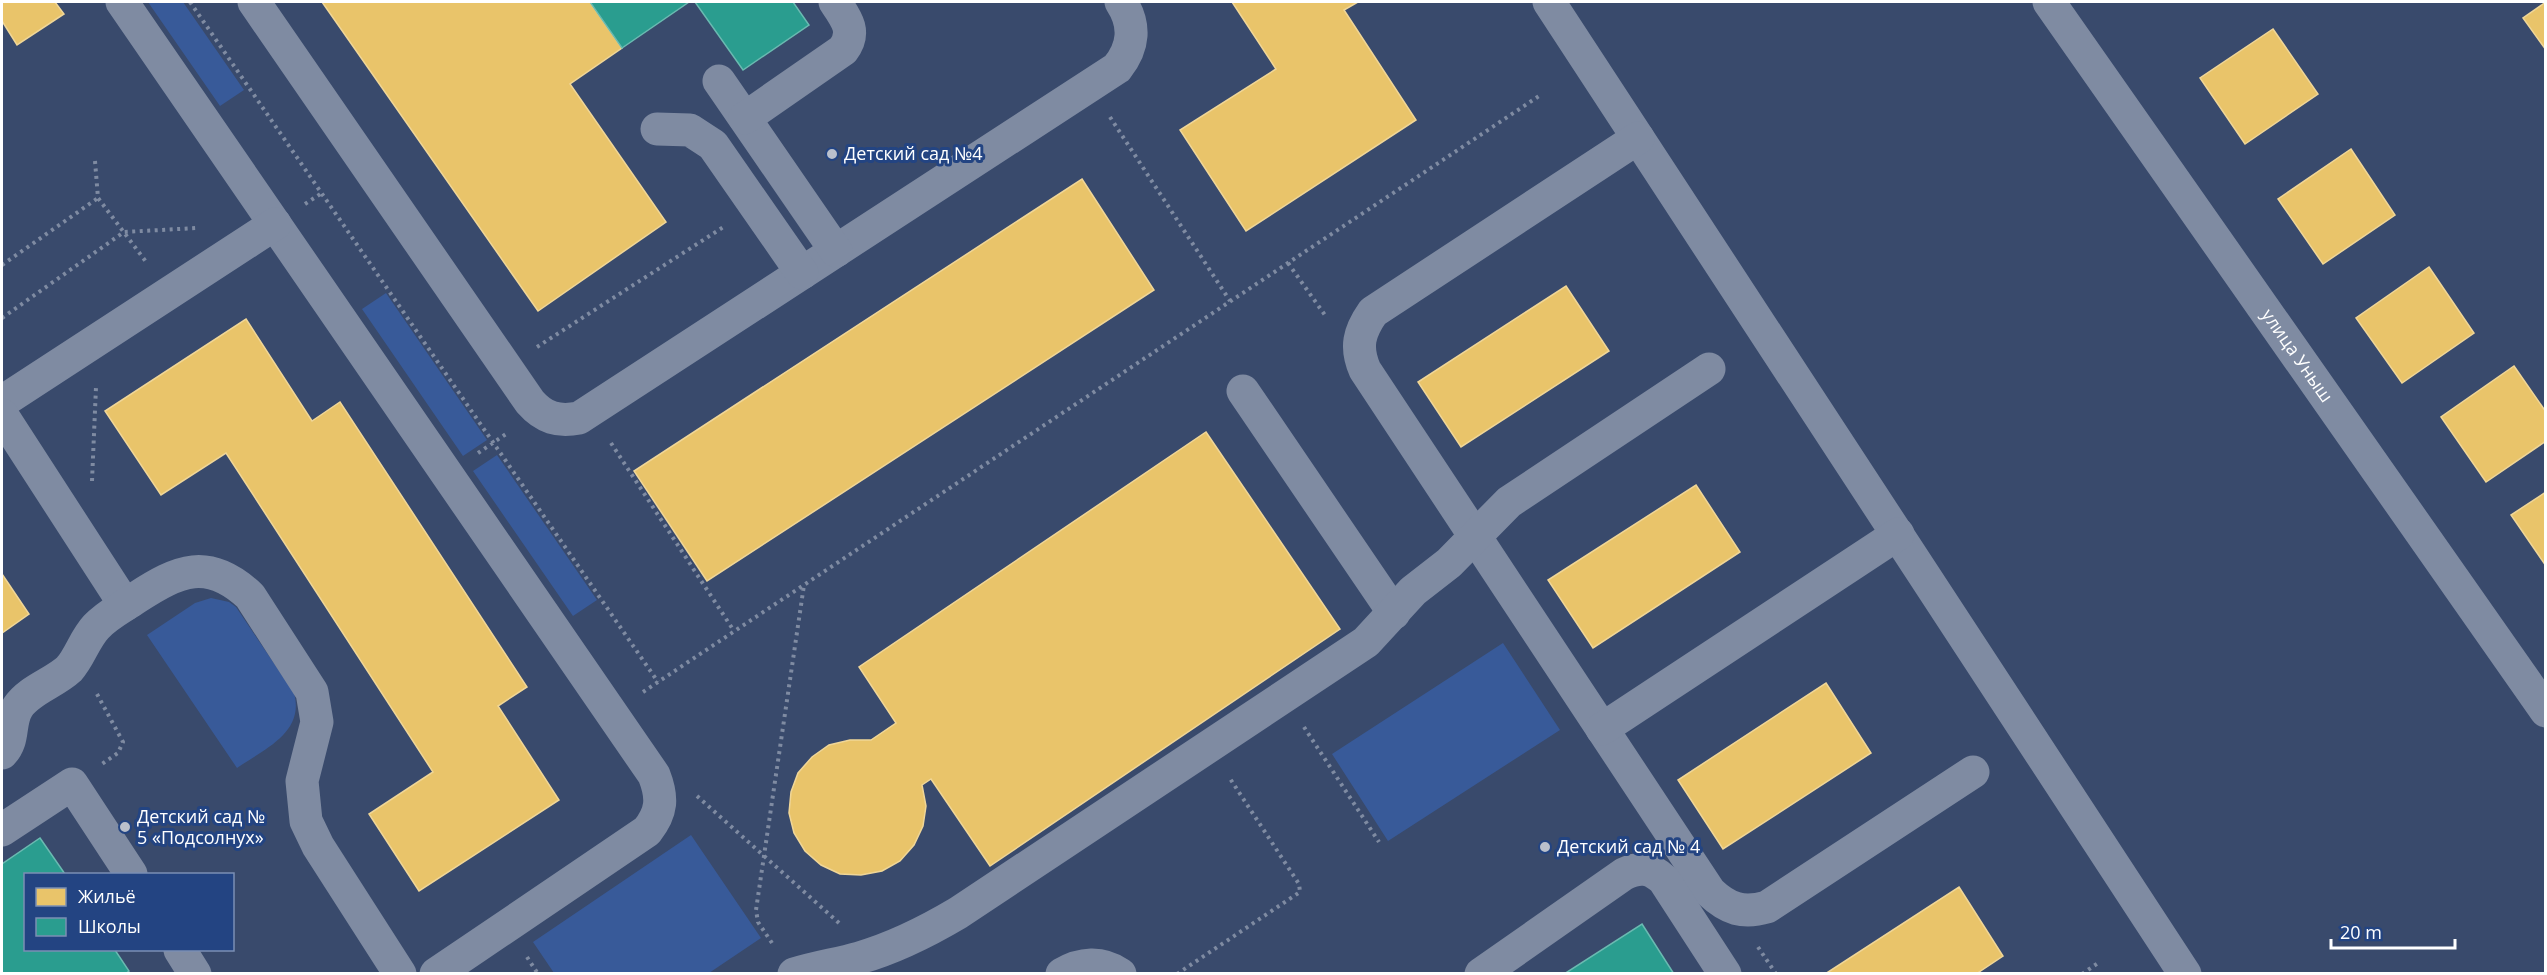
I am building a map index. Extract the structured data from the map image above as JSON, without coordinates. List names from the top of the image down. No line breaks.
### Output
{"streets":{"street":["улица Уныш"]},"places":["Детский сад №4","Детский сад № 5 «Подсолнух»","Детский сад № 4"],"legend":["Жильё","Школы"],"scale_bar":"20 m"}
